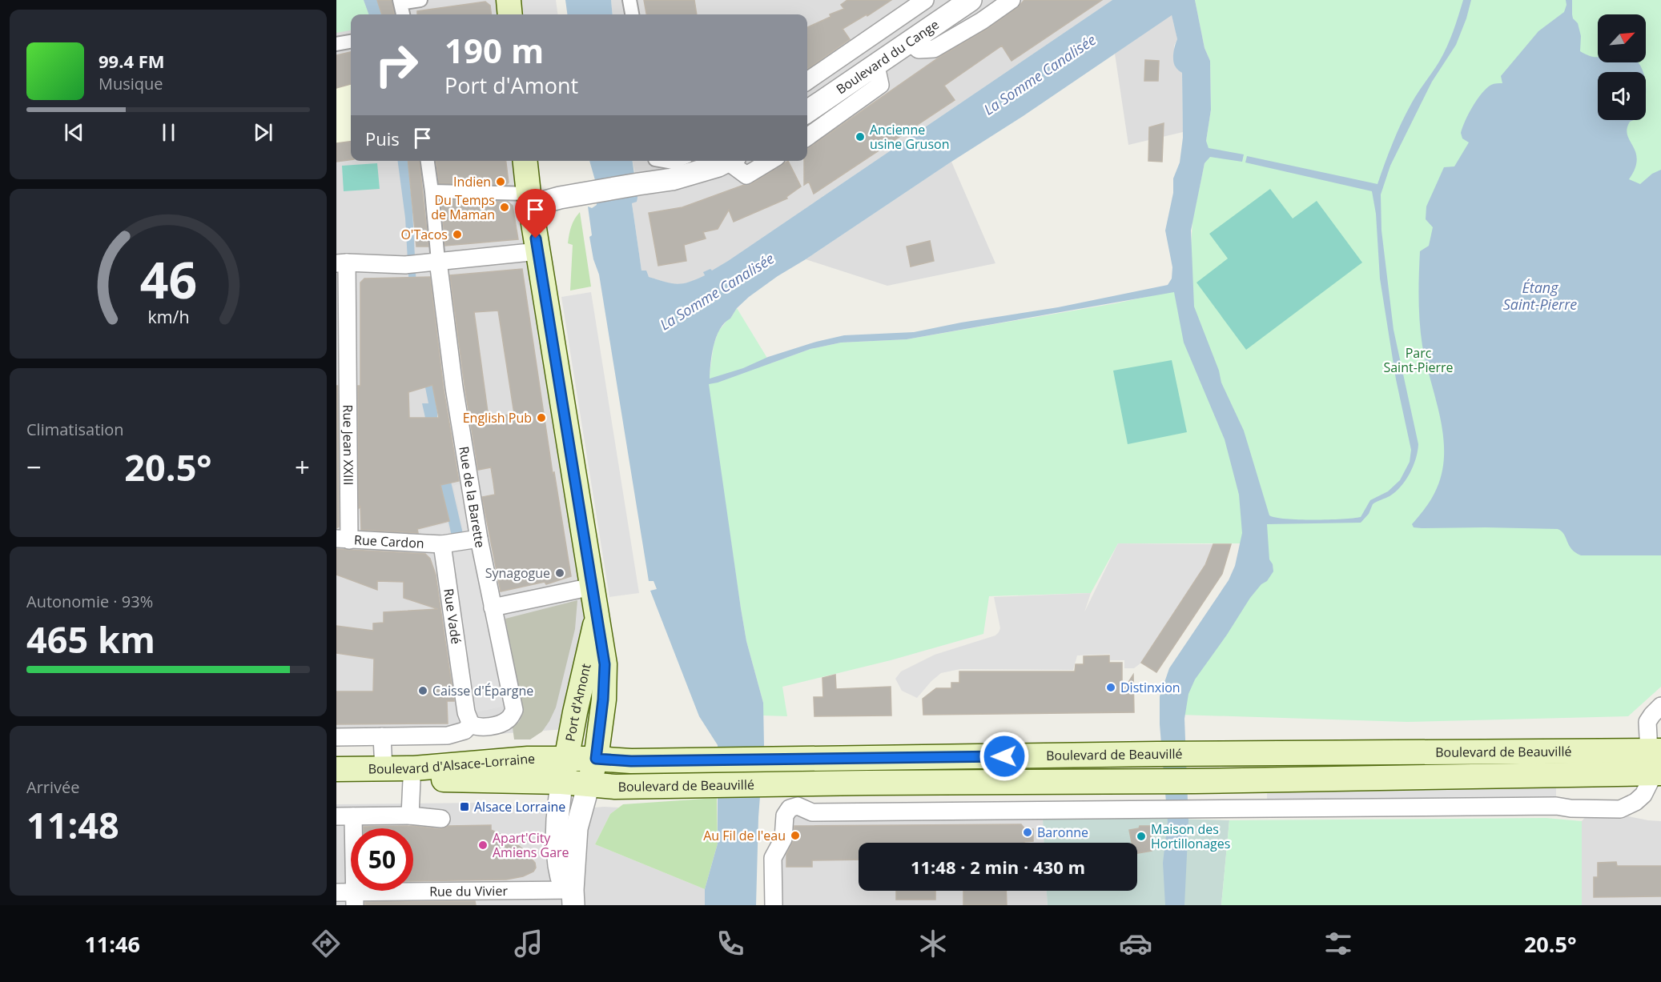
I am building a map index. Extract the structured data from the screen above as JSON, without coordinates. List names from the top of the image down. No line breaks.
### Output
{"streets":{"main road":["Port d'Amont","Boulevard de Beauvillé","Boulevard d'Alsace-Lorraine"],"street":["Boulevard du Cange","Rue Jean XXIII","Rue de la Barette","Rue Cardon","Rue Vadé","Rue du Vivier"]},"crossings":[["Rue Jean XXIII","Rue Cardon"],["Rue de la Barette","Rue Vadé"],["Rue Cardon","Rue Vadé"],["Port d'Amont","Boulevard de Beauvillé"],["Port d'Amont","Boulevard d'Alsace-Lorraine"],["Boulevard de Beauvillé","Boulevard d'Alsace-Lorraine"]],"water":["La Somme Canalisée","Étang Saint-Pierre"],"parks":["Parc Saint-Pierre"],"places":{"other":["Ancienne usine Gruson","Indien","Du Temps de Maman","O'Tacos","English Pub","Synagogue","Distinxion","Caisse d'Épargne","Baronne","Au Fil de l'eau","Maison des Hortillonages","Apart'City Amiens Gare"],"transit":["Alsace Lorraine"]},"north":"top right","page":{"turn":["190 m","Port d'Amont"],"song":["99.4 FM","Musique"],"then":"Puis","tile":["Climatisation",["Autonomie · 93%","465 km"],["Arrivée","11:48"]],"heat":["−","20.5°","+"],"limit":"50","trip":"11:48 · 2 min · 430 m","tabs":["11:46","20.5°"],"gauge":["46","km/h"]}}
